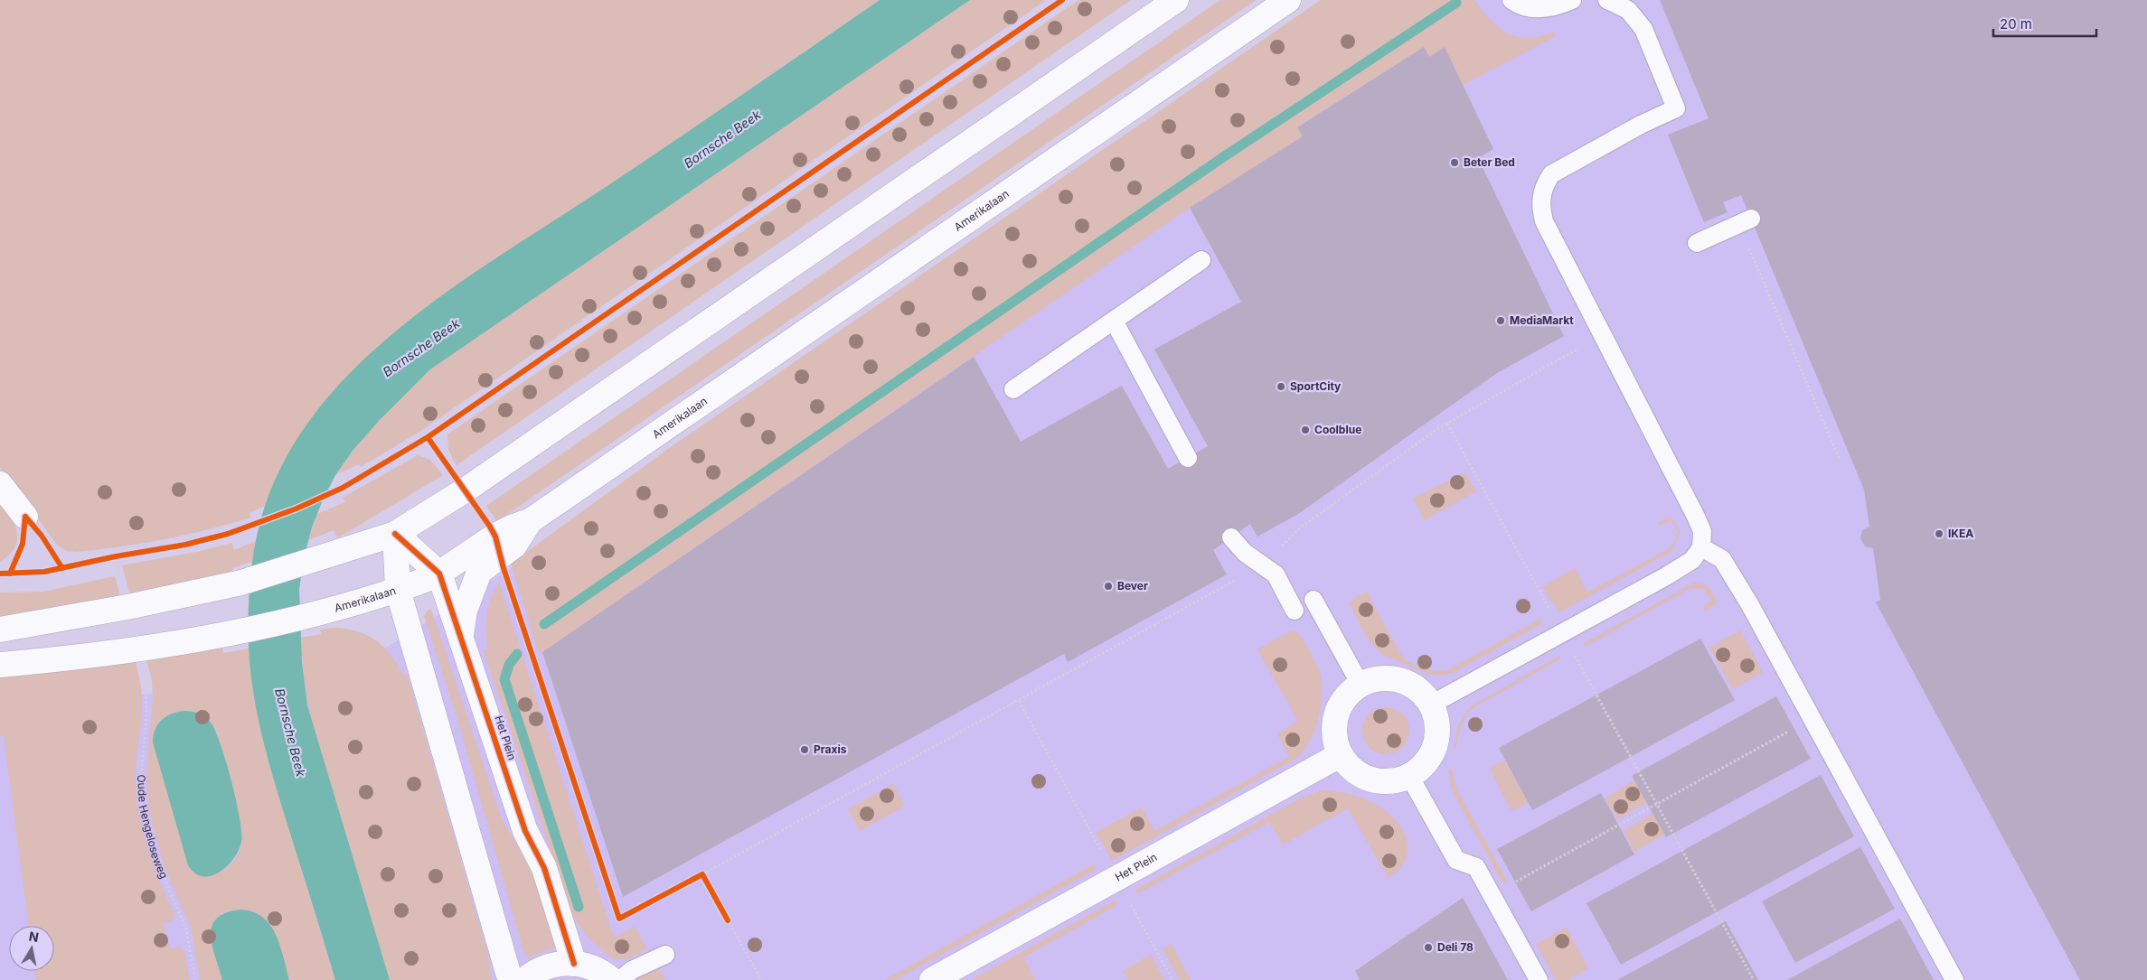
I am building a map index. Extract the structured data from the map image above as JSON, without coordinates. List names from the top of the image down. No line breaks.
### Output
{"streets":{"main road":["Amerikalaan","Het Plein"],"path":["Oude Hengeloseweg"]},"crossings":[["Amerikalaan","Het Plein"]],"water":["Bornsche Beek"],"places":["Beter Bed","MediaMarkt","SportCity","Coolblue","IKEA","Bever","Praxis","Deli 78"],"scale_bar":"20 m","north":"top"}
